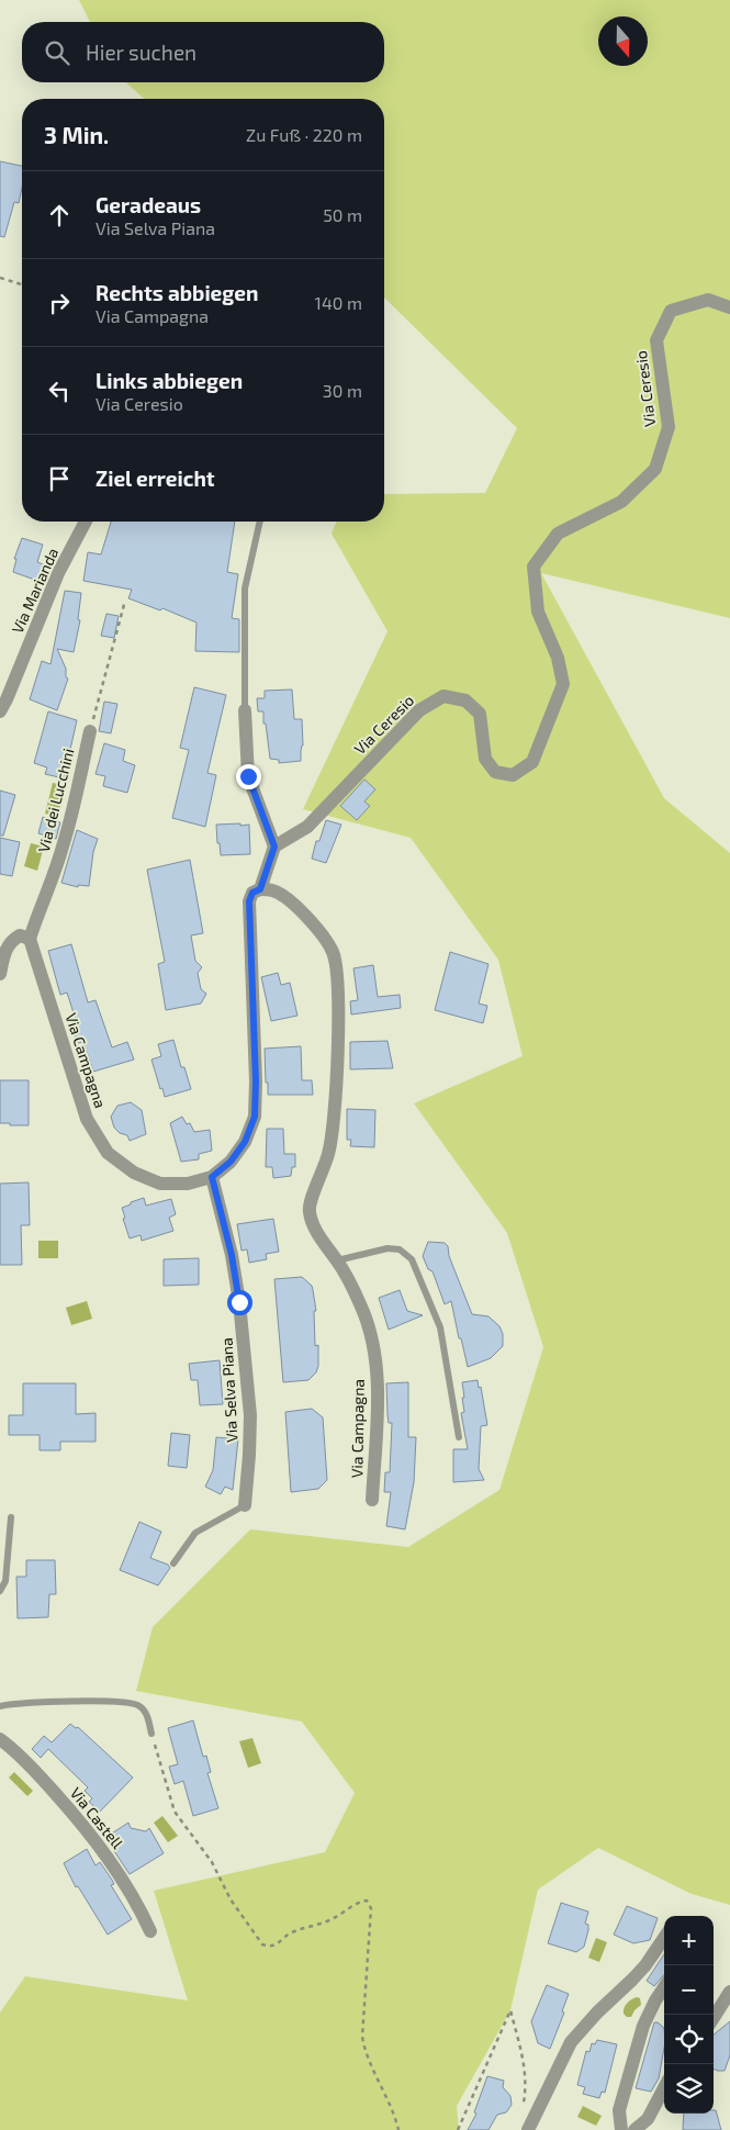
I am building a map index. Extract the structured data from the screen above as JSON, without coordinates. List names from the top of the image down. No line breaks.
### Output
{"streets":{"street":["Via Ceresio","Via Marianda","Via dei Lucchini","Via Campagna","Via Selva Piana","Via Castell"]},"crossings":[["Via Ceresio","Via Campagna"],["Via dei Lucchini","Via Campagna"],["Via Campagna","Via Selva Piana"]],"north":"bottom","page":{"search":"Hier suchen","heading":["3 Min.","Zu Fuß · 220 m"],"list":[["Geradeaus","Via Selva Piana","50 m"],["Rechts abbiegen","Via Campagna","140 m"],["Links abbiegen","Via Ceresio","30 m"],"Ziel erreicht"],"map_buttons":["+","−"]}}
